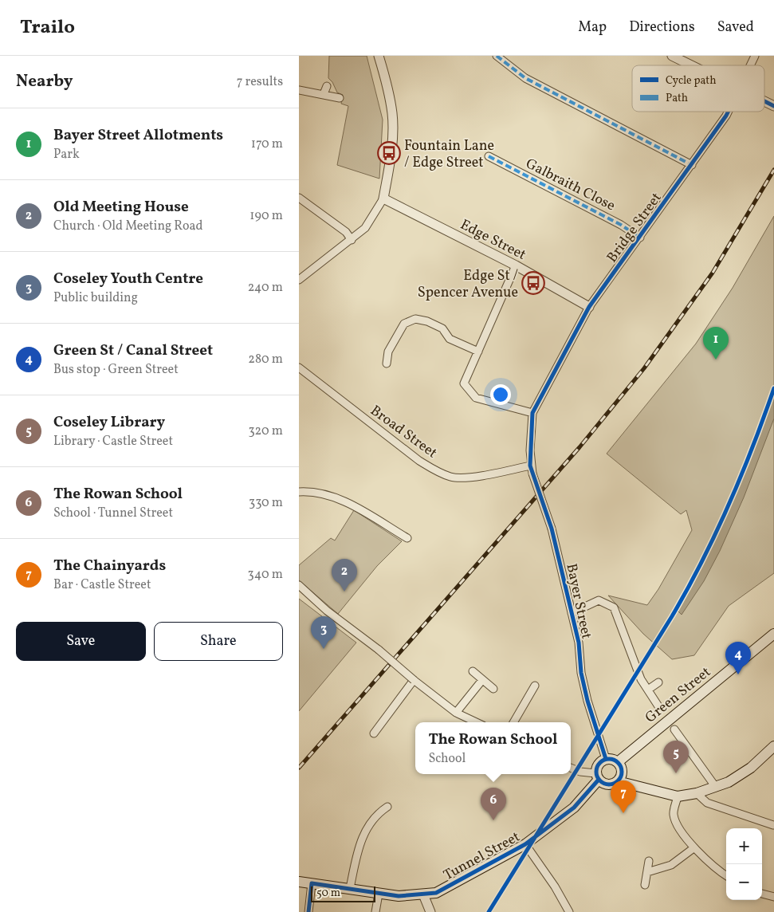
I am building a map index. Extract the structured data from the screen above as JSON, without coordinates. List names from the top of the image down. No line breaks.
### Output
{"streets":{"main road":["Green Street","Tunnel Street"],"street":["Galbraith Close","Bridge Street","Edge Street","Broad Street","Bayer Street"]},"crossings":[["Galbraith Close","Bridge Street"],["Bridge Street","Edge Street"],["Bridge Street","Broad Street"],["Bridge Street","Bayer Street"],["Bayer Street","Green Street"],["Bayer Street","Tunnel Street"],["Green Street","Tunnel Street"]],"places":{"bus stop":["Fountain Lane / Edge Street","Edge St / Spencer Avenue"]},"legend":["Cycle path","Path"],"scale_bar":"50 m","page":{"header":"Trailo","nav":["Map","Directions","Saved"],"heading":["Nearby","7 results"],"list":[{"mark":"1","name":"Bayer Street Allotments","note":"Park","value":"170 m"},{"mark":"2","name":"Old Meeting House","note":"Church · Old Meeting Road","value":"190 m"},{"mark":"3","name":"Coseley Youth Centre","note":"Public building","value":"240 m"},{"mark":"4","name":"Green St / Canal Street","note":"Bus stop · Green Street","value":"280 m"},{"mark":"5","name":"Coseley Library","note":"Library · Castle Street","value":"320 m"},{"mark":"6","name":"The Rowan School","note":"School · Tunnel Street","value":"330 m"},{"mark":"7","name":"The Chainyards","note":"Bar · Castle Street","value":"340 m"}],"pins":["1","2","3","4","5","7","6"],"buttons":["Save","Share"],"popup":["The Rowan School","School"],"map_buttons":["+","−"],"scale":"50 m"}}
